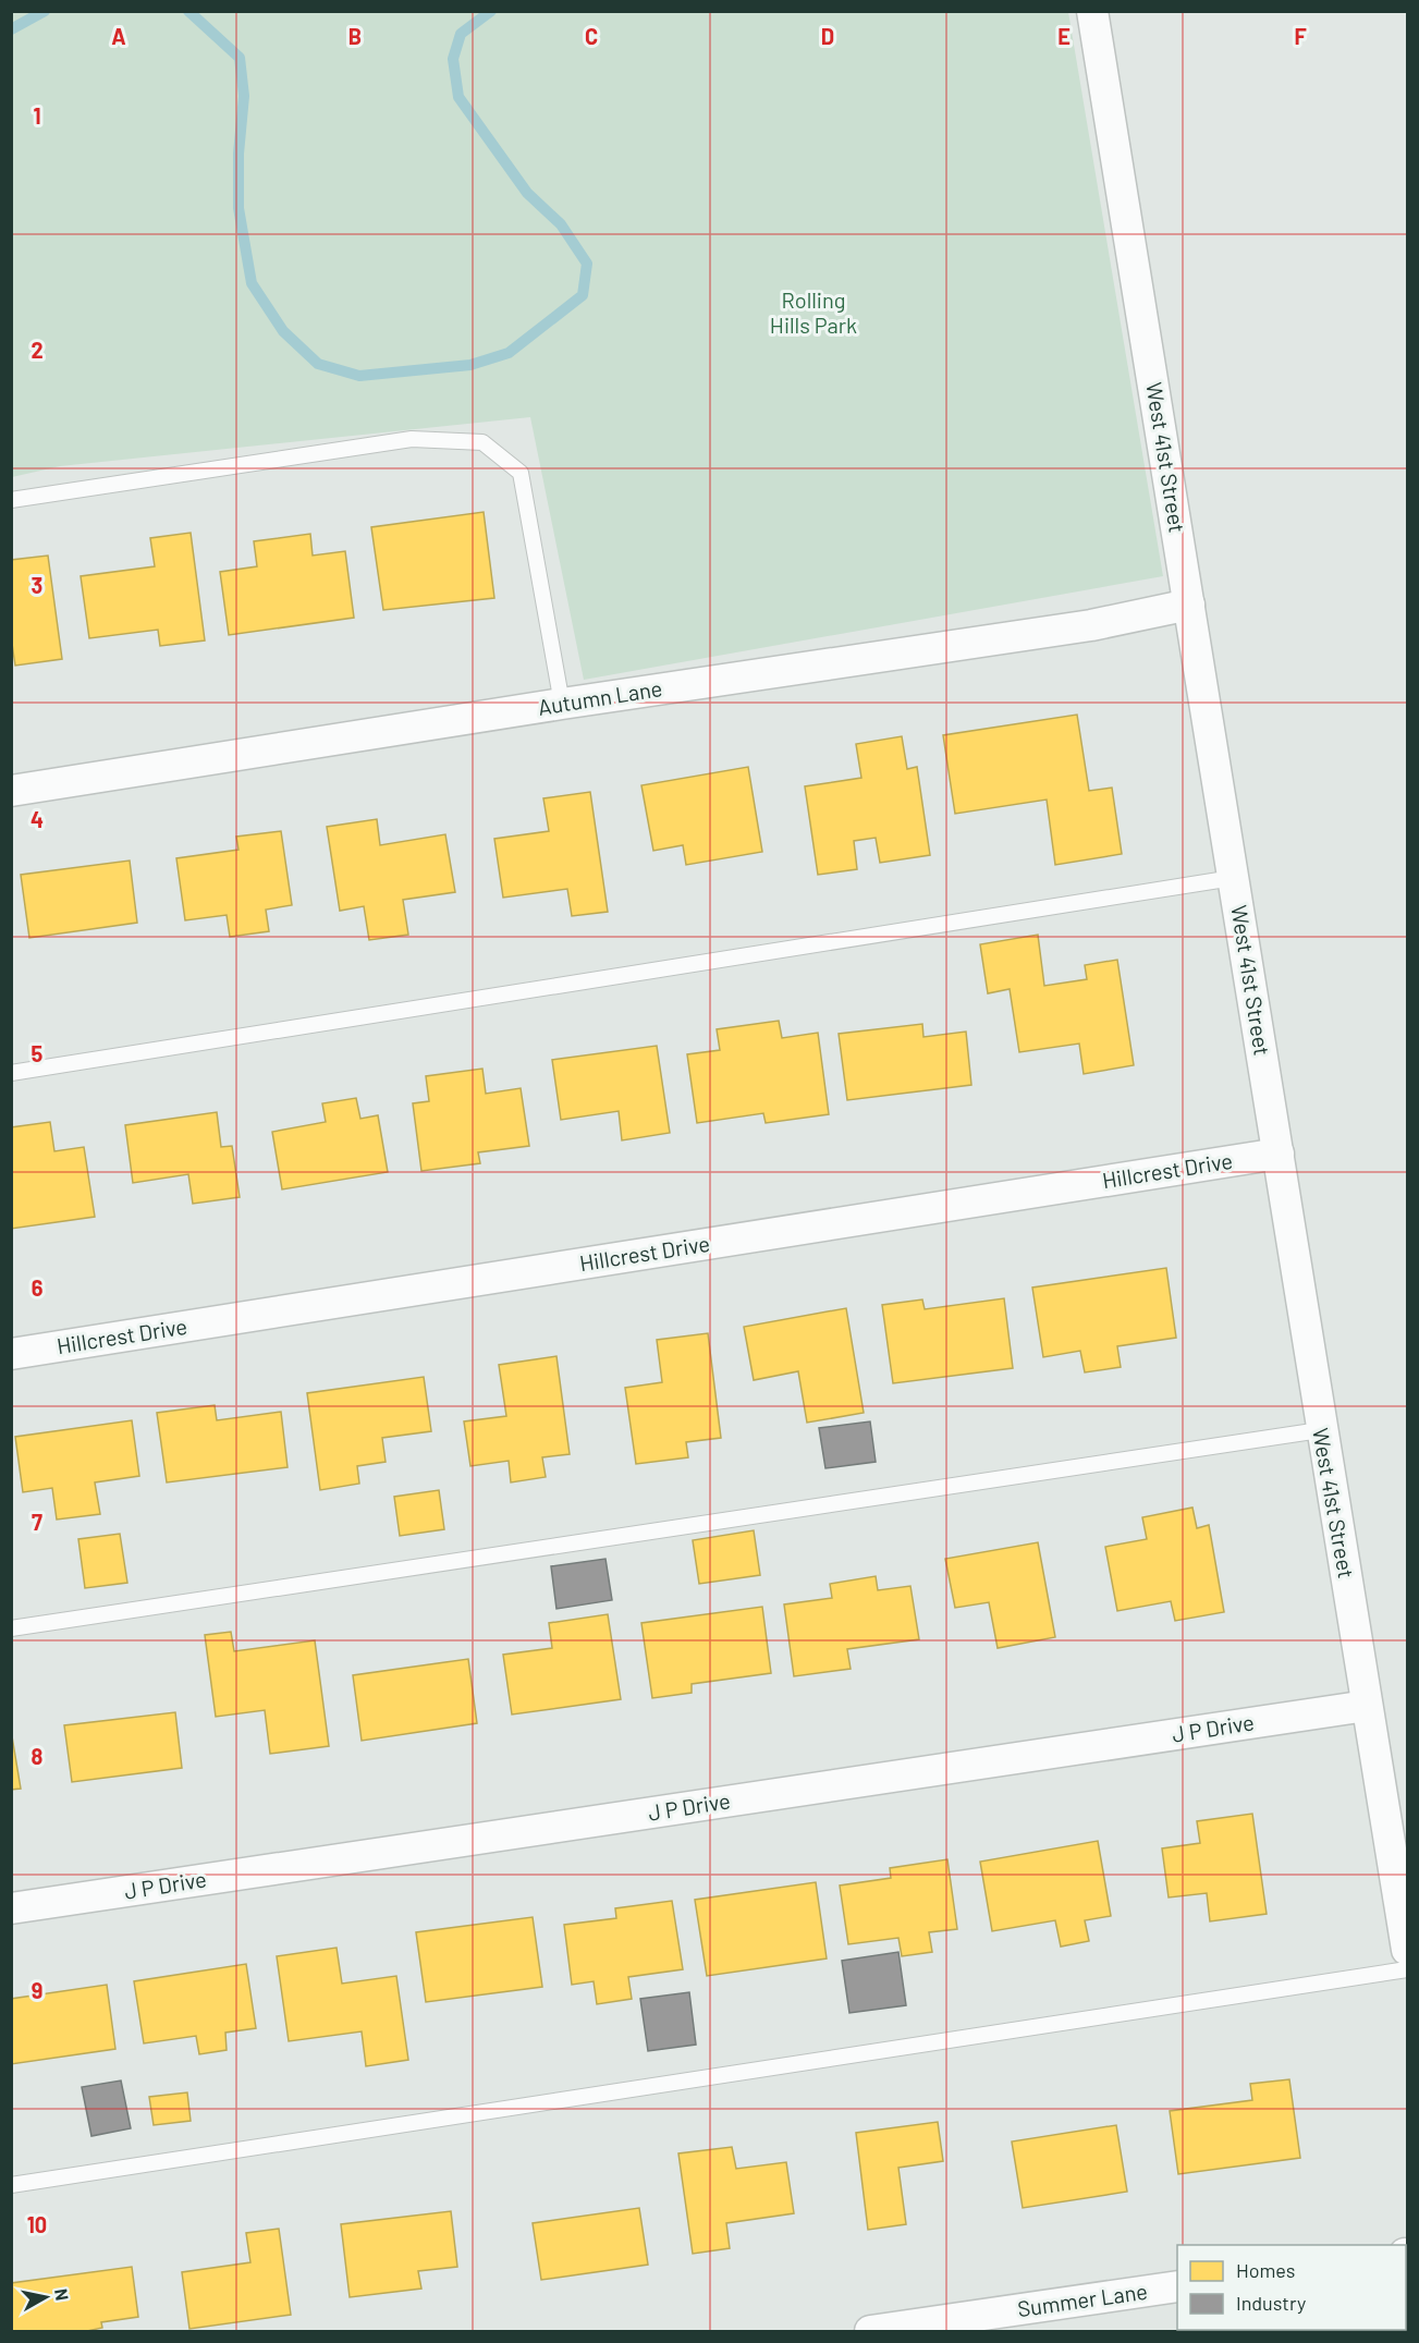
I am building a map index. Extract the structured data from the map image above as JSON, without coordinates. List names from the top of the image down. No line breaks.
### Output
{"streets":{"street":["West 41st Street","Autumn Lane","Hillcrest Drive","J P Drive","Summer Lane"]},"crossings":[["West 41st Street","Autumn Lane"],["West 41st Street","Hillcrest Drive"],["West 41st Street","J P Drive"]],"parks":["Rolling Hills Park"],"legend":["Homes","Industry"],"north":"right","grid":{"columns":["A","B","C","D","E","F"],"rows":["1","2","3","4","5","6","7","8","9","10"]}}
